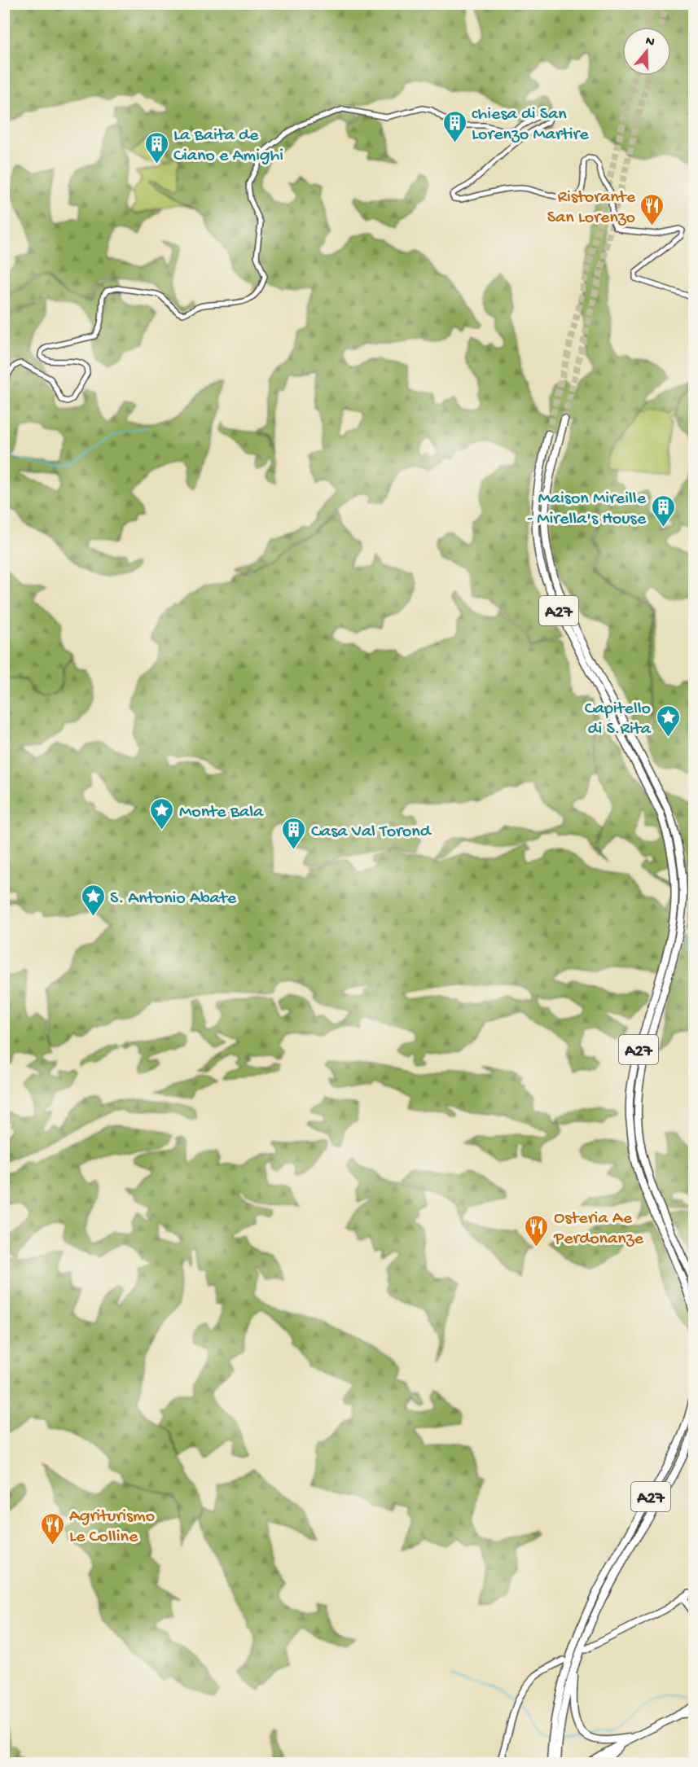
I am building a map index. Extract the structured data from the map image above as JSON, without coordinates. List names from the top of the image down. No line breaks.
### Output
{"streets":{"highway":["A27"]},"places":{"building":["chiesa di San Lorenzo Martire","La Baita de Ciano e Amighi","Maison Mireille - Mirella's House","Casa Val Torond"],"restaurant":["Ristorante San Lorenzo","Osteria Ae Perdonanze","Agriturismo Le Colline"],"place":["Capitello di S.Rita","Monte Bala","S. Antonio Abate"]},"north":"top"}
